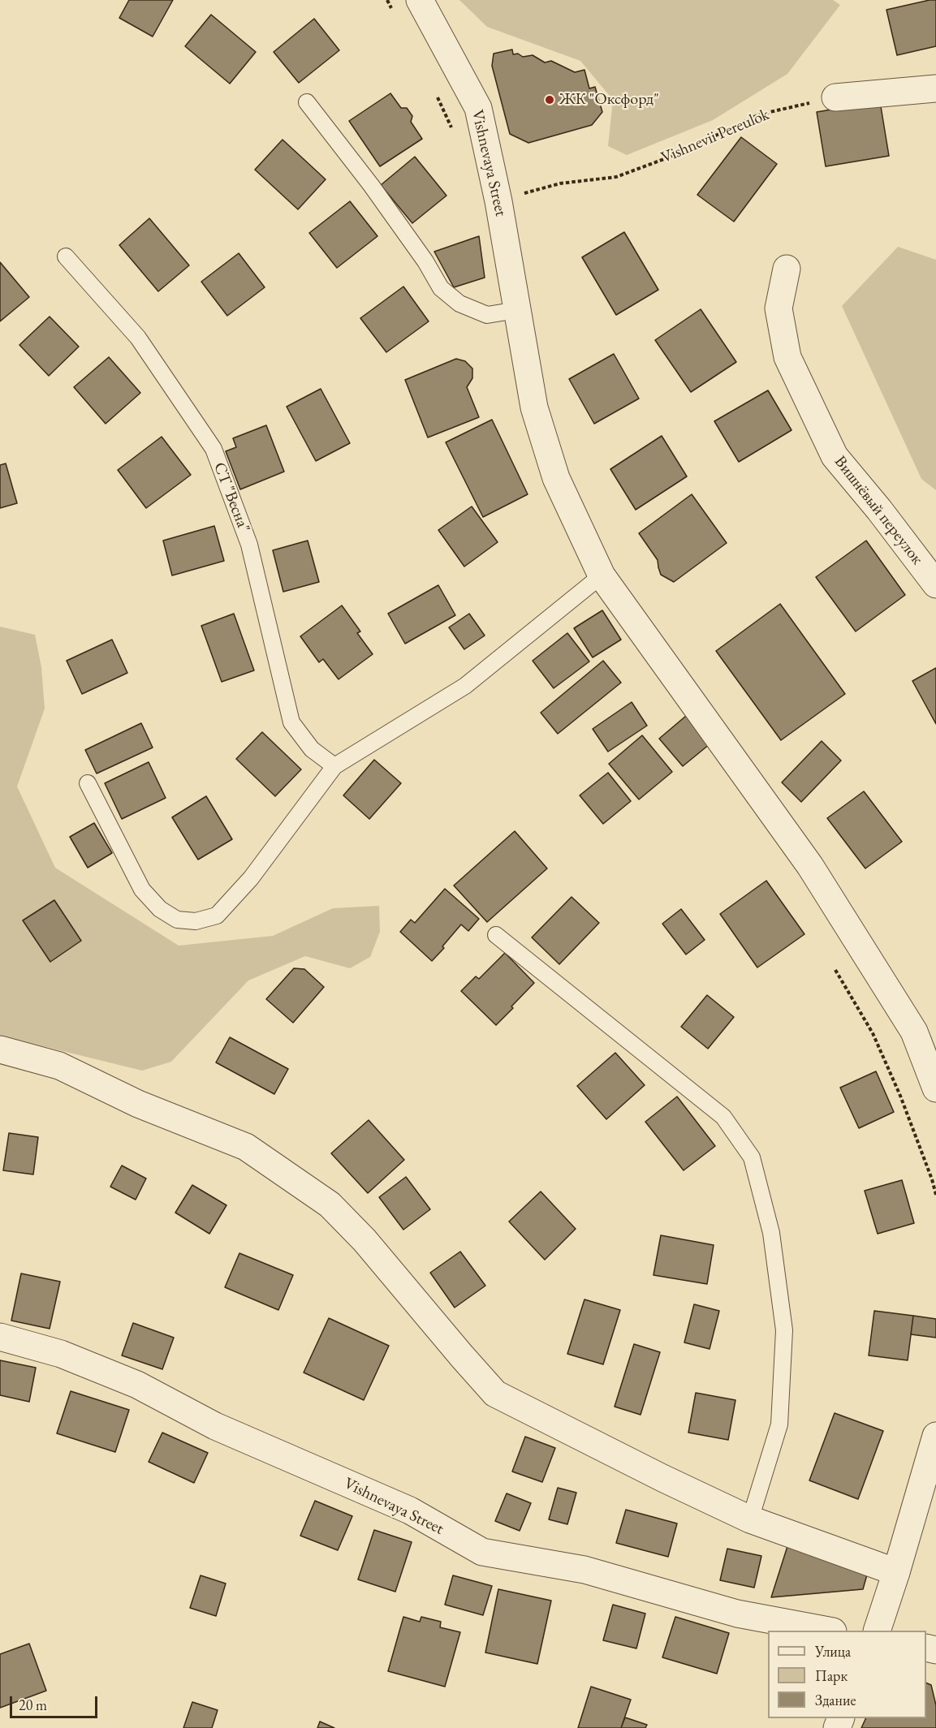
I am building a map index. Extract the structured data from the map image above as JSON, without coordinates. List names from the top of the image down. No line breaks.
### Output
{"streets":{"street":["Vishnevaya Street","Вишнёвый переулок"],"lane":["СТ \"Весна\""],"path":["Vishnevii Pereulok"]},"crossings":[["Vishnevii Pereulok","Vishnevaya Street"]],"places":["ЖК \"Оксфорд\""],"legend":["Улица","Парк","Здание"],"scale_bar":"20 m"}
